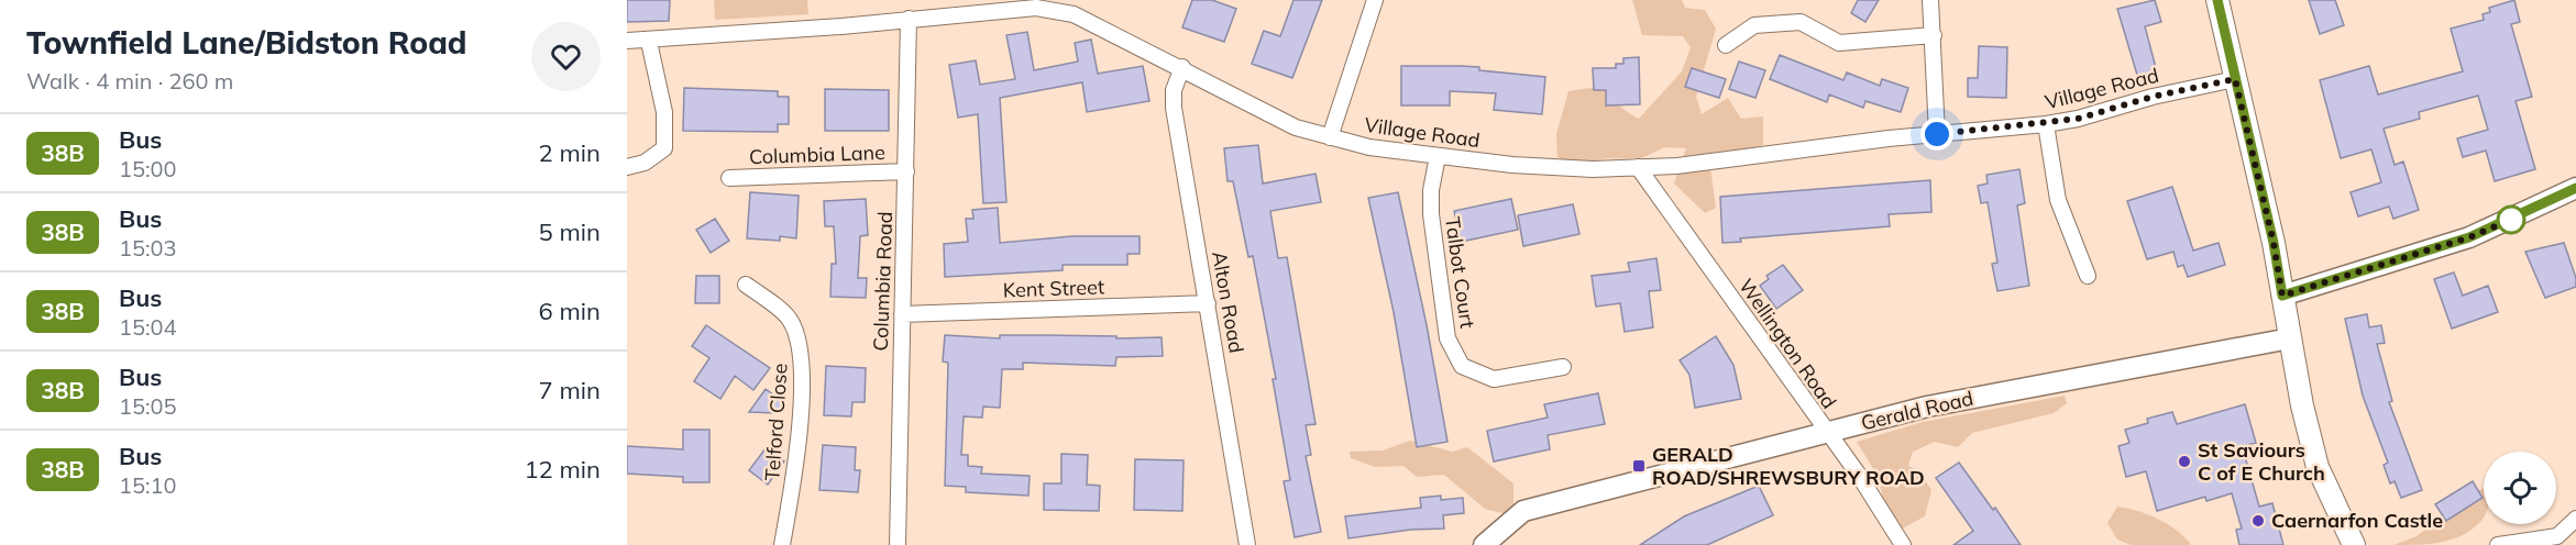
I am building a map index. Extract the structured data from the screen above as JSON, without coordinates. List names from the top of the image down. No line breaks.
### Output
{"streets":{"street":["Village Road","Columbia Lane","Talbot Court","Columbia Road","Kent Street","Alton Road","Wellington Road","Gerald Road","Telford Close"]},"crossings":[["Village Road","Talbot Court"],["Village Road","Columbia Road"],["Village Road","Alton Road"],["Village Road","Wellington Road"],["Columbia Lane","Columbia Road"],["Columbia Road","Kent Street"],["Kent Street","Alton Road"],["Wellington Road","Gerald Road"]],"places":{"other":["St Saviours C of E Church","Caernarfon Castle"],"transit":["GERALD ROAD/SHREWSBURY ROAD"]},"lines":["bus line 38B"],"page":{"heading":["Townfield Lane/Bidston Road","Walk · 4 min · 260 m"],"list":[{"mark":"38B","name":"Bus","note":"15:00","value":"2 min"},{"mark":"38B","name":"Bus","note":"15:03","value":"5 min"},{"mark":"38B","name":"Bus","note":"15:04","value":"6 min"},{"mark":"38B","name":"Bus","note":"15:05","value":"7 min"},{"mark":"38B","name":"Bus","note":"15:10","value":"12 min"}]}}
